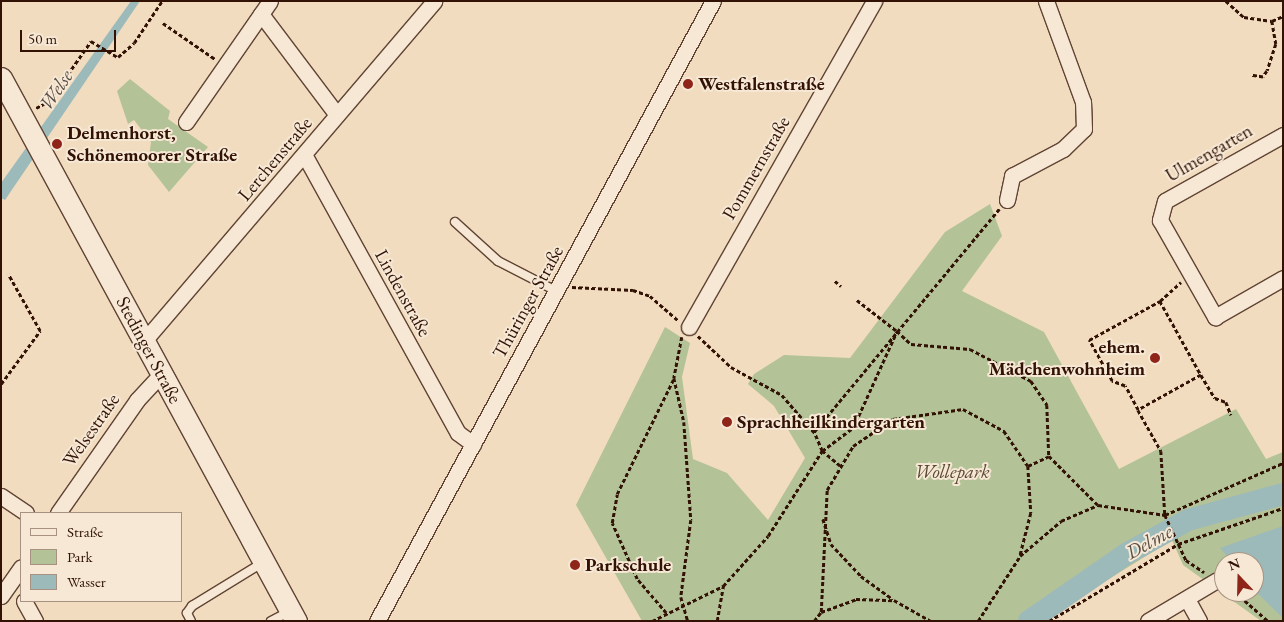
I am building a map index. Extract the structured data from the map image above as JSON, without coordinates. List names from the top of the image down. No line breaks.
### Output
{"streets":{"main road":["Stedinger Straße"],"street":["Ulmengarten","Lerchenstraße","Pommernstraße","Lindenstraße","Thüringer Straße","Welsestraße"]},"crossings":[["Lerchenstraße","Lindenstraße"],["Lerchenstraße","Stedinger Straße"],["Lindenstraße","Thüringer Straße"],["Stedinger Straße","Welsestraße"]],"water":["Welse","Delme"],"parks":["Wollepark"],"places":["Westfalenstraße","Delmenhorst, Schönemoorer Straße","ehem. Mädchenwohnheim","Sprachheilkindergarten","Parkschule"],"legend":["Straße","Park","Wasser"],"scale_bar":"50 m","north":"top"}
